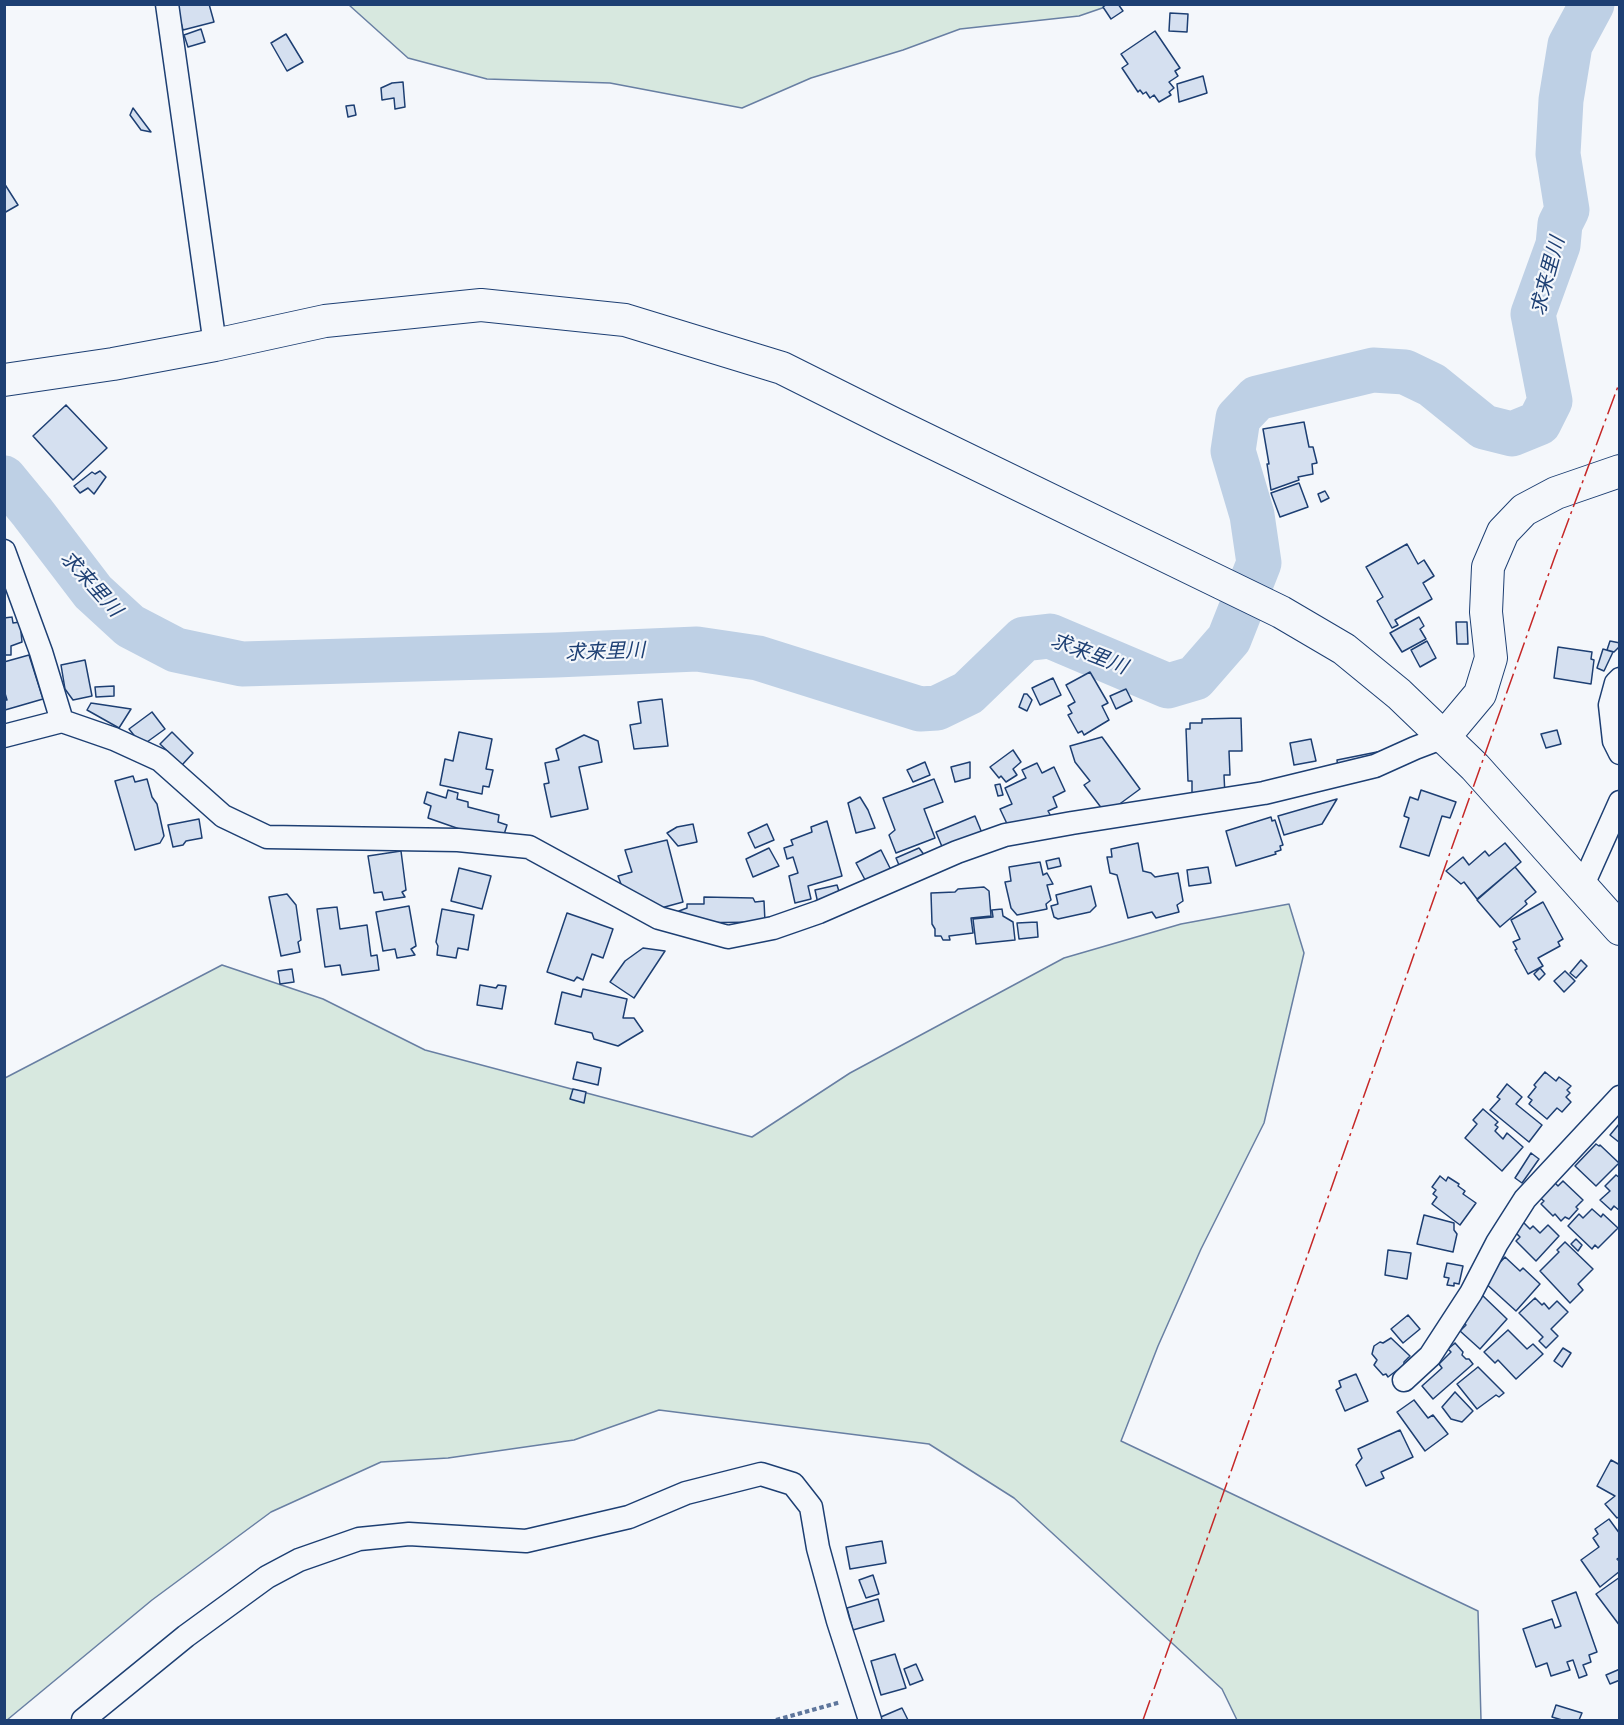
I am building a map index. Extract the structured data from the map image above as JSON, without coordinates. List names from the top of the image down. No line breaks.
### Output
{"water":["求来里川"]}
